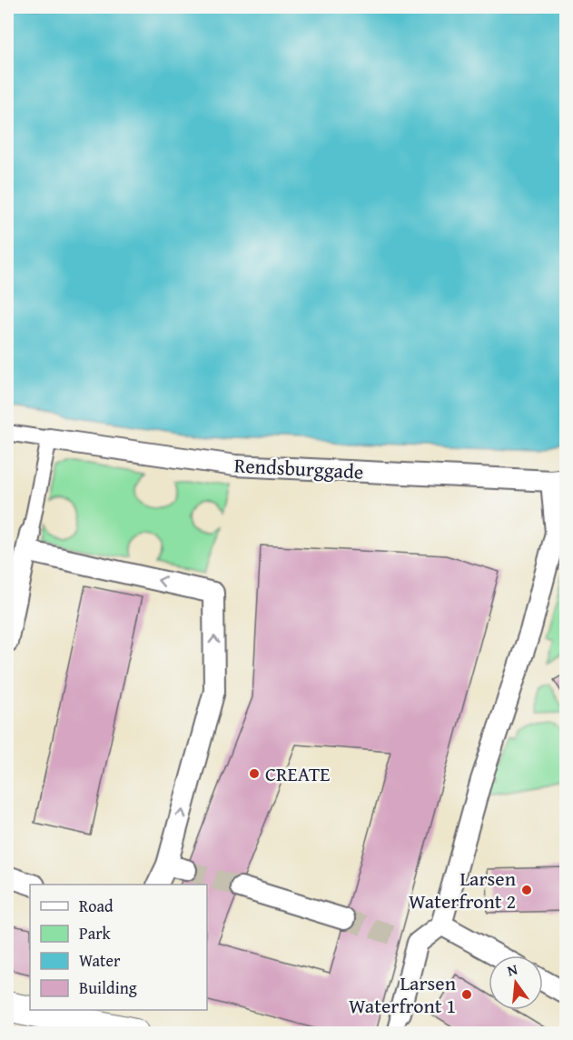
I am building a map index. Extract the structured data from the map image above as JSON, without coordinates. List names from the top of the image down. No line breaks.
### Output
{"streets":{"street":["Rendsburggade"]},"places":["CREATE","Larsen Waterfront 2","Larsen Waterfront 1"],"legend":["Road","Park","Water","Building"],"north":"top"}
